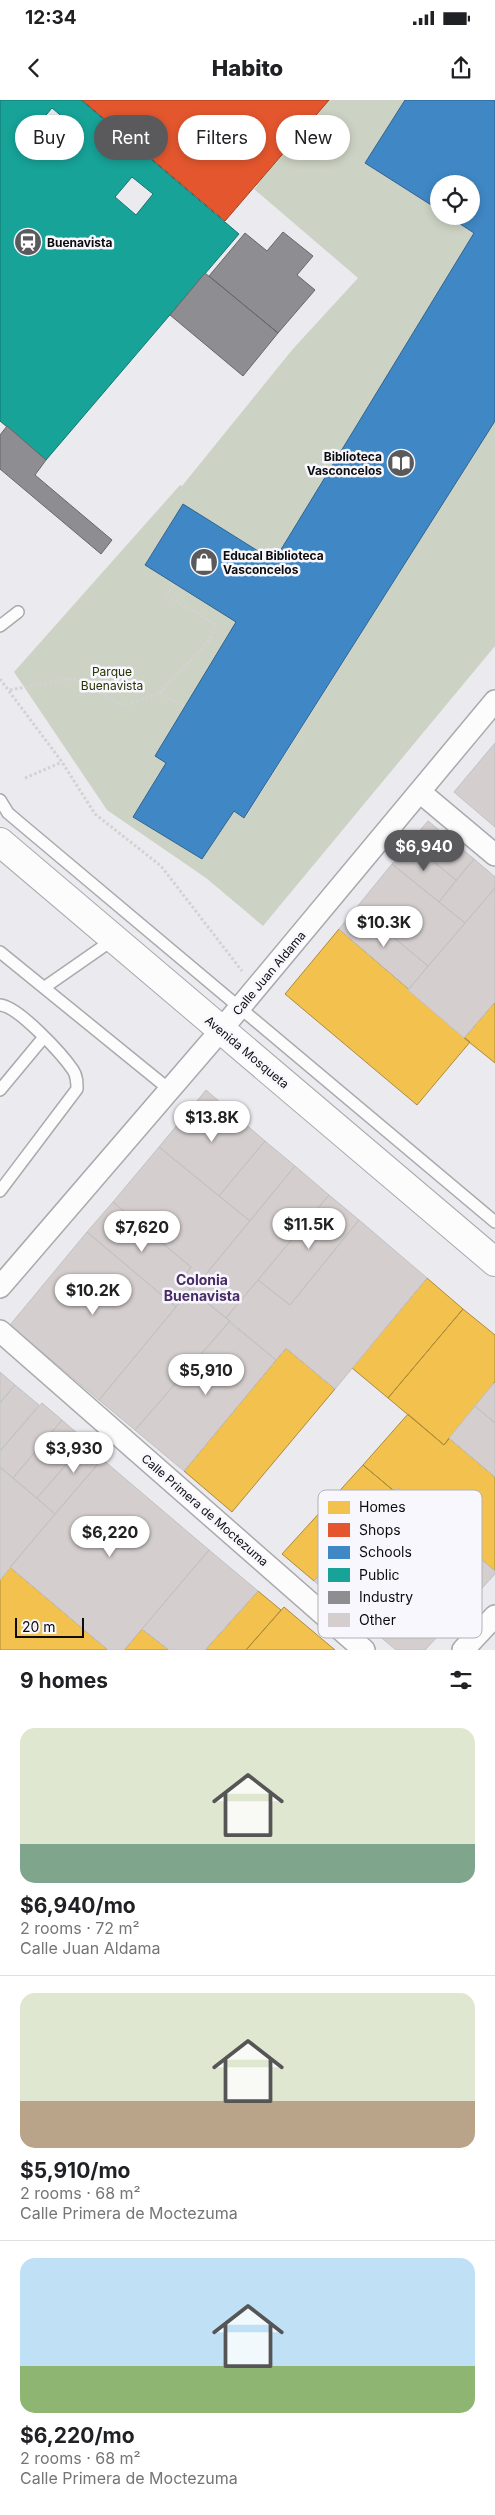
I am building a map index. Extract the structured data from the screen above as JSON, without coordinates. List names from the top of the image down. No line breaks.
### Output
{"streets":{"main road":["Avenida Mosqueta"],"street":["Calle Juan Aldama","Calle Primera de Moctezuma"]},"crossings":[["Calle Juan Aldama","Avenida Mosqueta"]],"districts":["Colonia Buenavista"],"parks":["Parque Buenavista"],"places":{"station":["Buenavista"],"library":["Biblioteca Vasconcelos"],"shop":["Educal Biblioteca Vasconcelos"]},"legend":["Homes","Shops","Schools","Public","Industry","Other"],"scale_bar":"20 m","page":{"status":"12:34","header":"Habito","chip":["Buy","Rent","Filters","New"],"price":["$6,940","$10.3K","$13.8K","$11.5K","$7,620","$10.2K","$5,910","$3,930","$6,220"],"scale":"20 m","heading":"9 homes","list":[{"name":"$6,940/mo","note":"2 rooms · 72 m² · Calle Juan Aldama"},{"name":"$5,910/mo","note":"2 rooms · 68 m² · Calle Primera de Moctezuma"},{"name":"$6,220/mo","note":"2 rooms · 68 m² · Calle Primera de Moctezuma"}]}}
